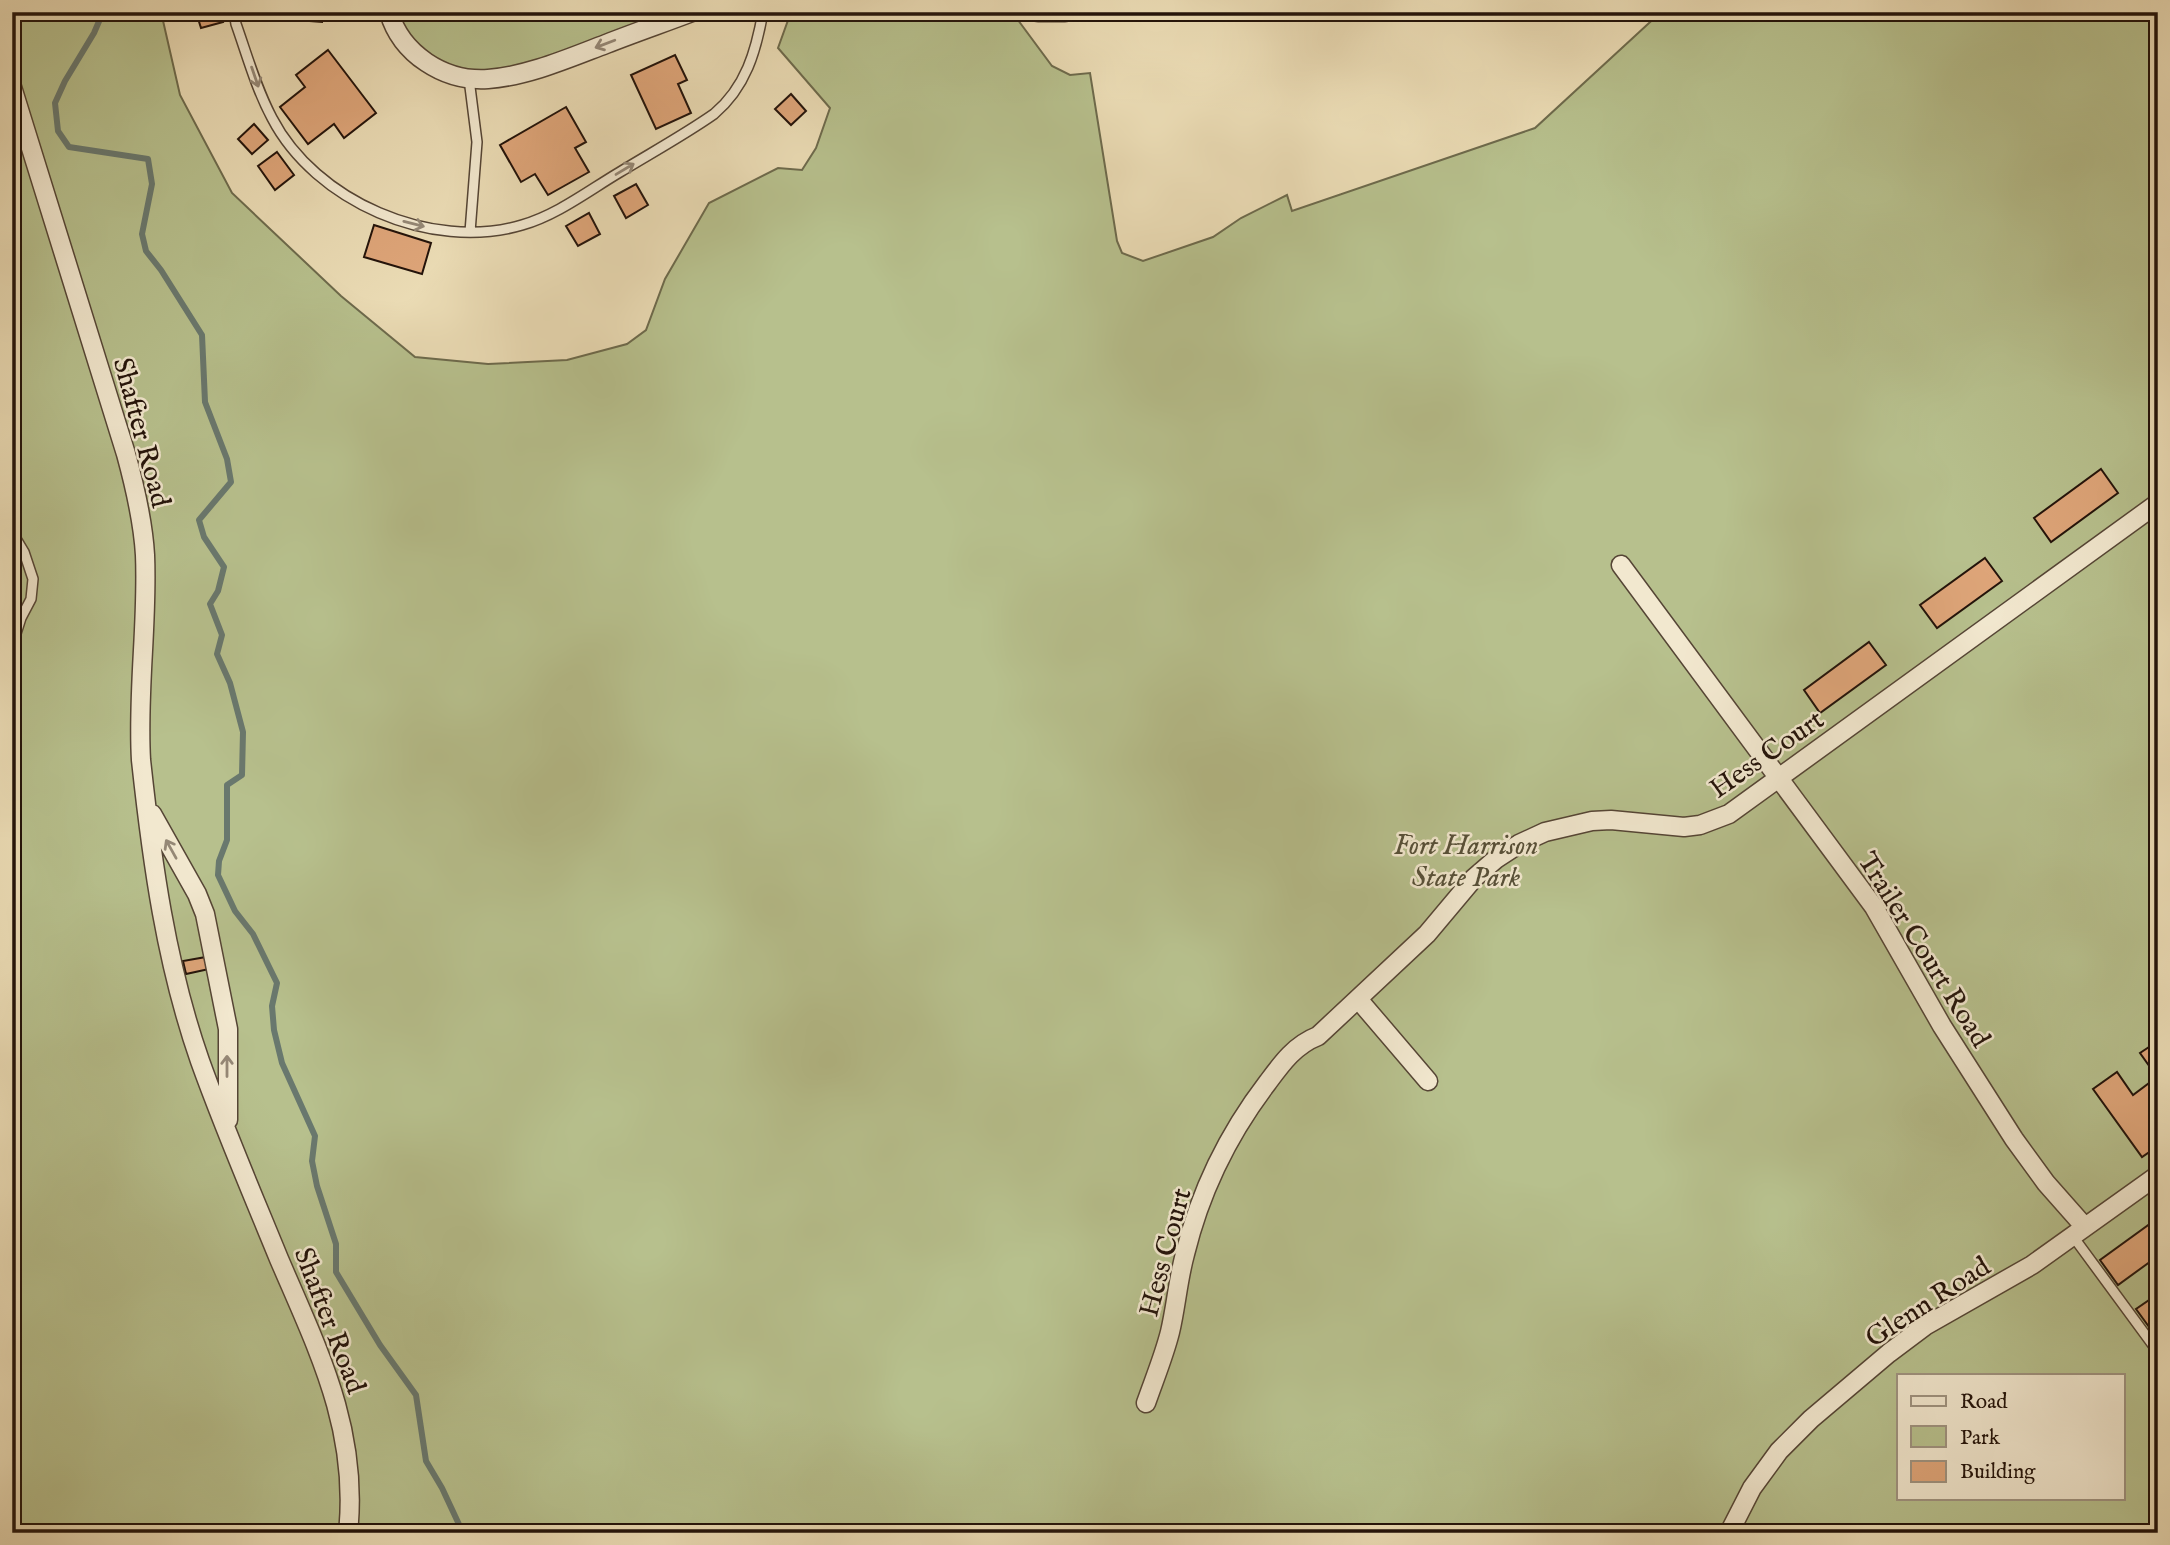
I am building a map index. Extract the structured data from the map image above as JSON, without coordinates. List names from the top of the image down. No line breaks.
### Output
{"streets":{"street":["Shafter Road","Hess Court","Trailer Court Road","Glenn Road"]},"crossings":[["Hess Court","Trailer Court Road"],["Trailer Court Road","Glenn Road"]],"parks":["Fort Harrison State Park"],"legend":["Road","Park","Building"]}
